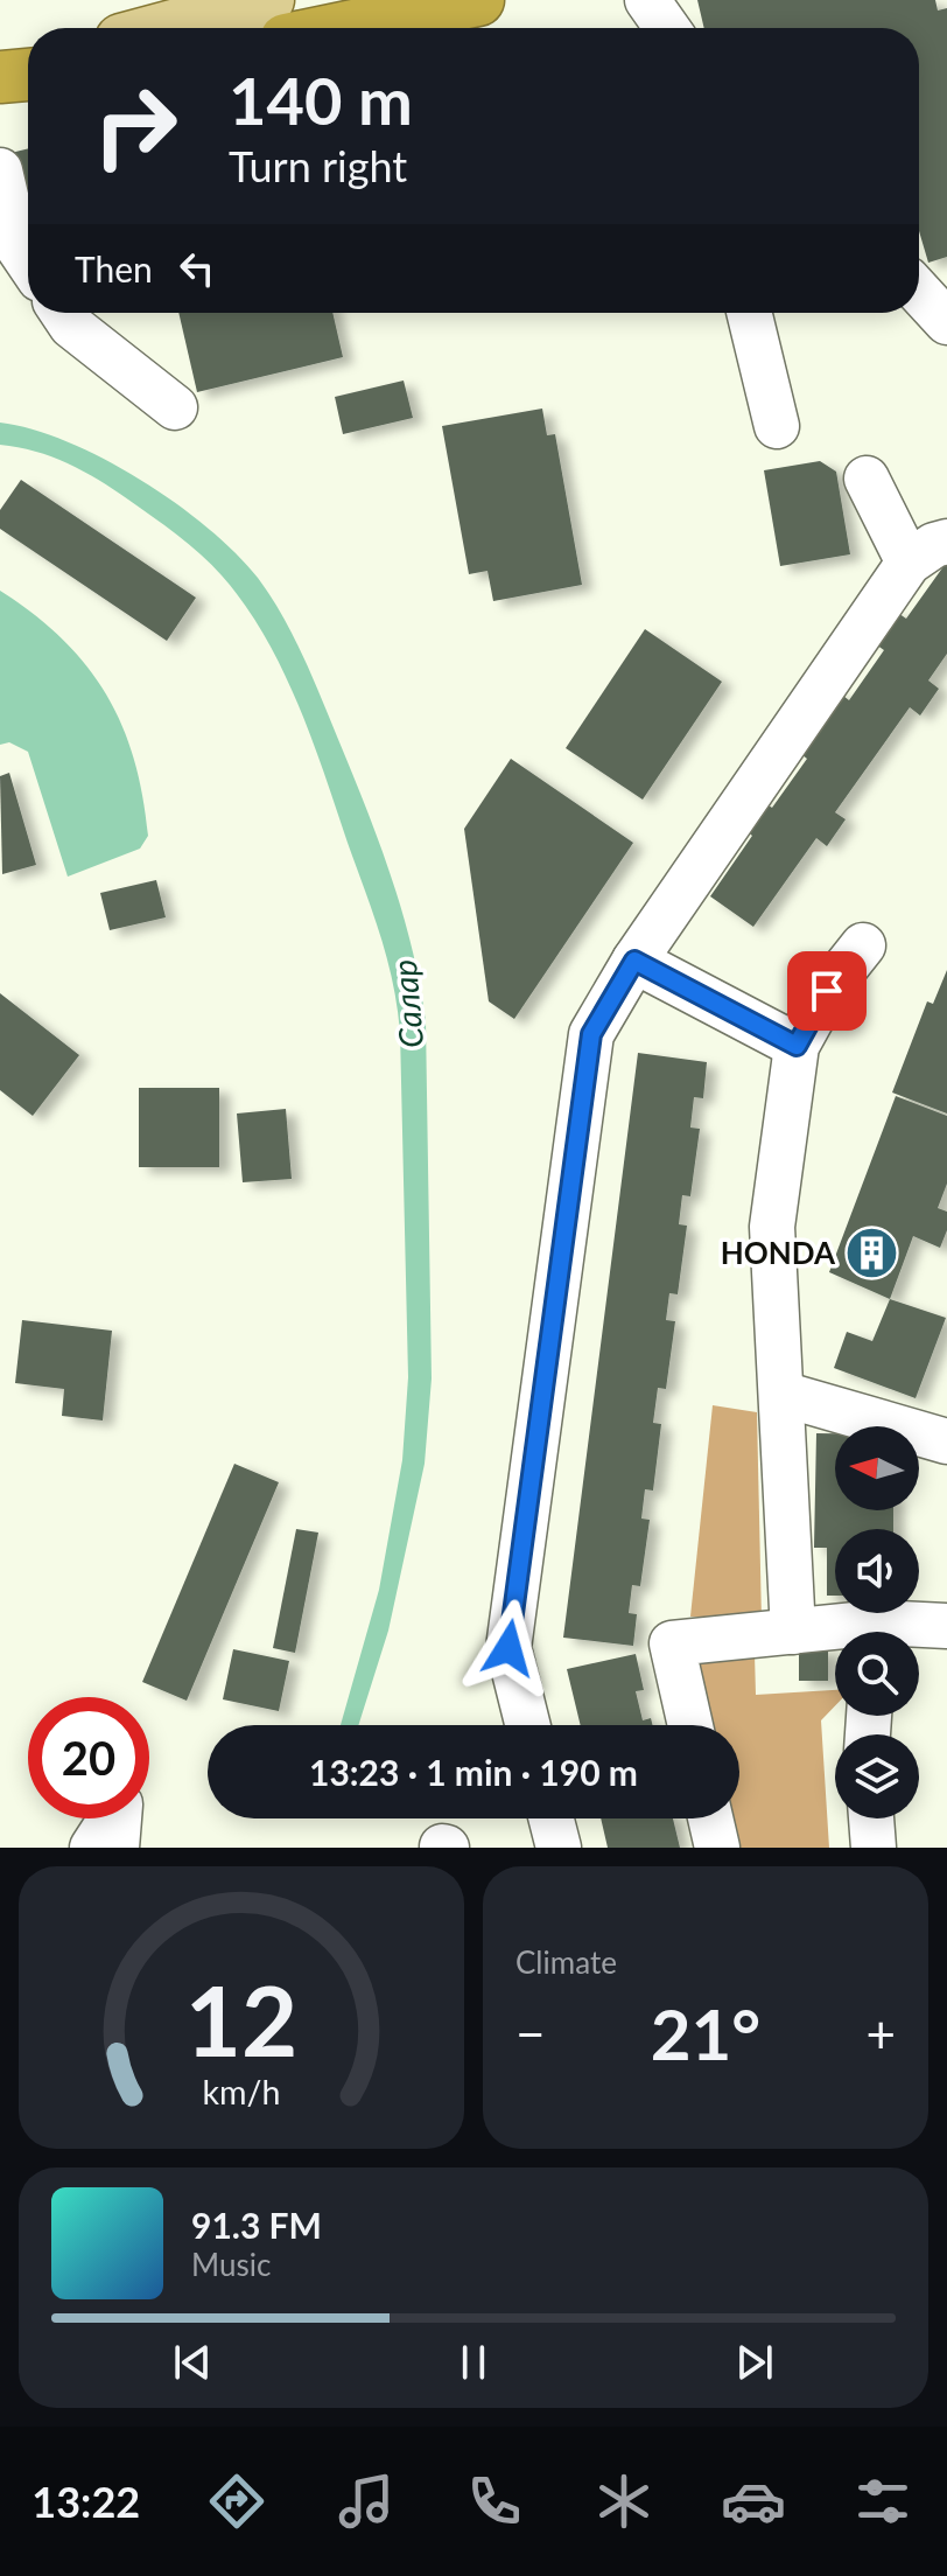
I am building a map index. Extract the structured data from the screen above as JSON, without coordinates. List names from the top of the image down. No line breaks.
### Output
{"water":["Салар"],"places":{"building":["HONDA"]},"north":"left","page":{"turn":["140 m","Turn right"],"then":"Then","limit":"20","trip":"13:23 · 1 min · 190 m","tile":"Climate","heat":["−","21°","+"],"song":["91.3 FM","Music"],"tabs":"13:22","gauge":["12","km/h"]}}
